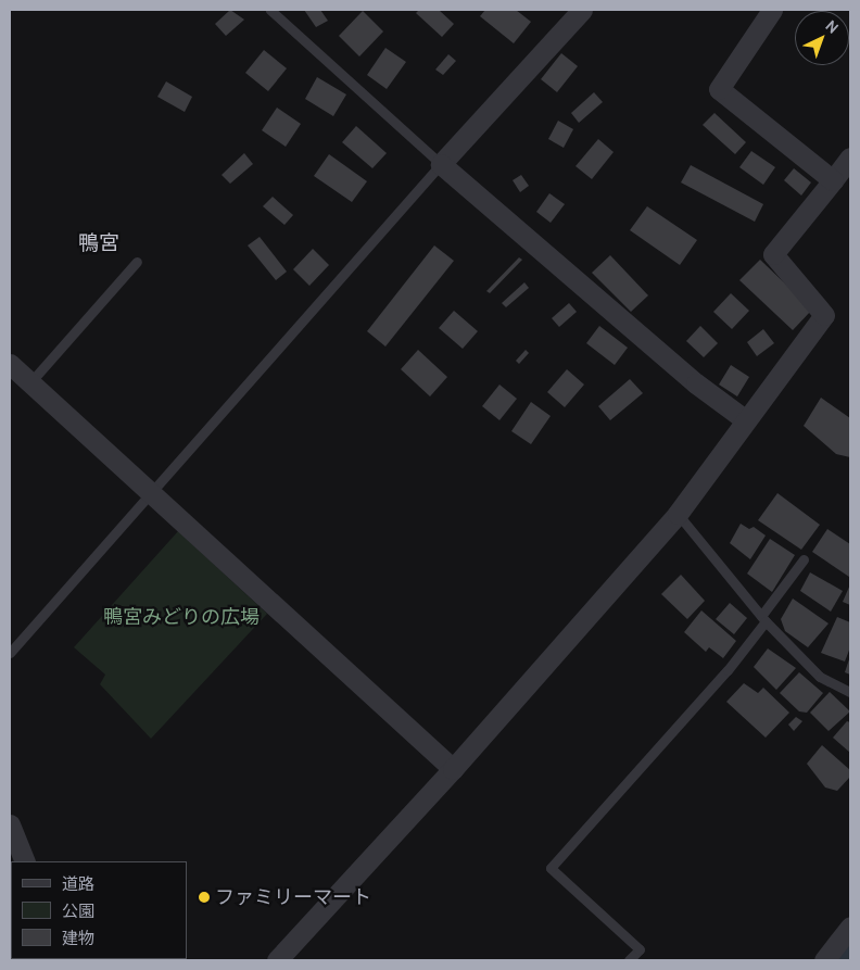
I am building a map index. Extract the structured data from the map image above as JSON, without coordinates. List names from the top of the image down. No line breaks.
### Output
{"districts":["鴨宮"],"parks":["鴨宮みどりの広場"],"places":["ファミリーマート"],"legend":["道路","公園","建物"],"north":"top right"}
